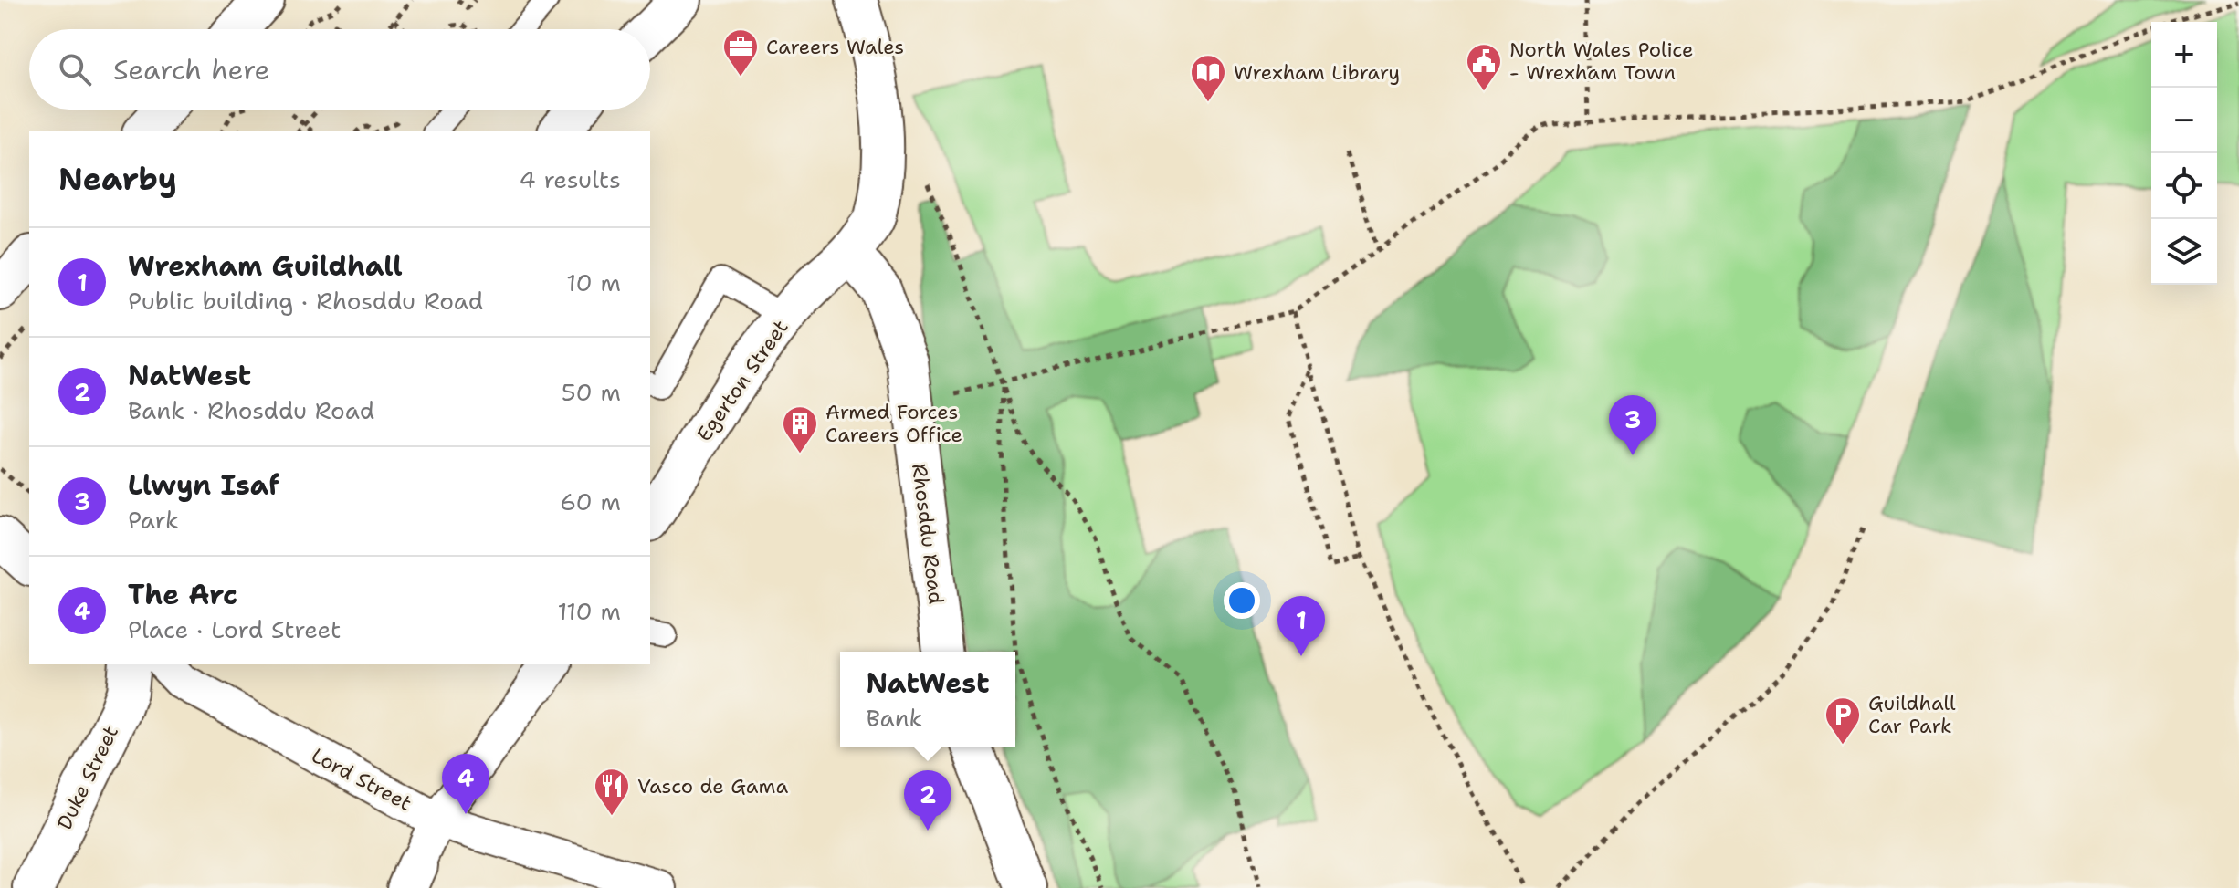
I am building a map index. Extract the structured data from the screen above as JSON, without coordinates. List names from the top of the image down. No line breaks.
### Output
{"streets":{"street":["Egerton Street","Rhosddu Road","Duke Street","Lord Street"]},"crossings":[["Egerton Street","Rhosddu Road"]],"places":{"office":["Careers Wales"],"public building":["North Wales Police - Wrexham Town"],"library":["Wrexham Library"],"building":["Armed Forces Careers Office"],"parking":["Guildhall Car Park"],"restaurant":["Vasco de Gama"]},"page":{"map_buttons":["+","−"],"search":"Search here","heading":["Nearby","4 results"],"list":[{"mark":"1","name":"Wrexham Guildhall","note":"Public building · Rhosddu Road","value":"10 m"},{"mark":"2","name":"NatWest","note":"Bank · Rhosddu Road","value":"50 m"},{"mark":"3","name":"Llwyn Isaf","note":"Park","value":"60 m"},{"mark":"4","name":"The Arc","note":"Place · Lord Street","value":"110 m"}],"pins":["3","1","4","2"],"popup":["NatWest","Bank"]}}
